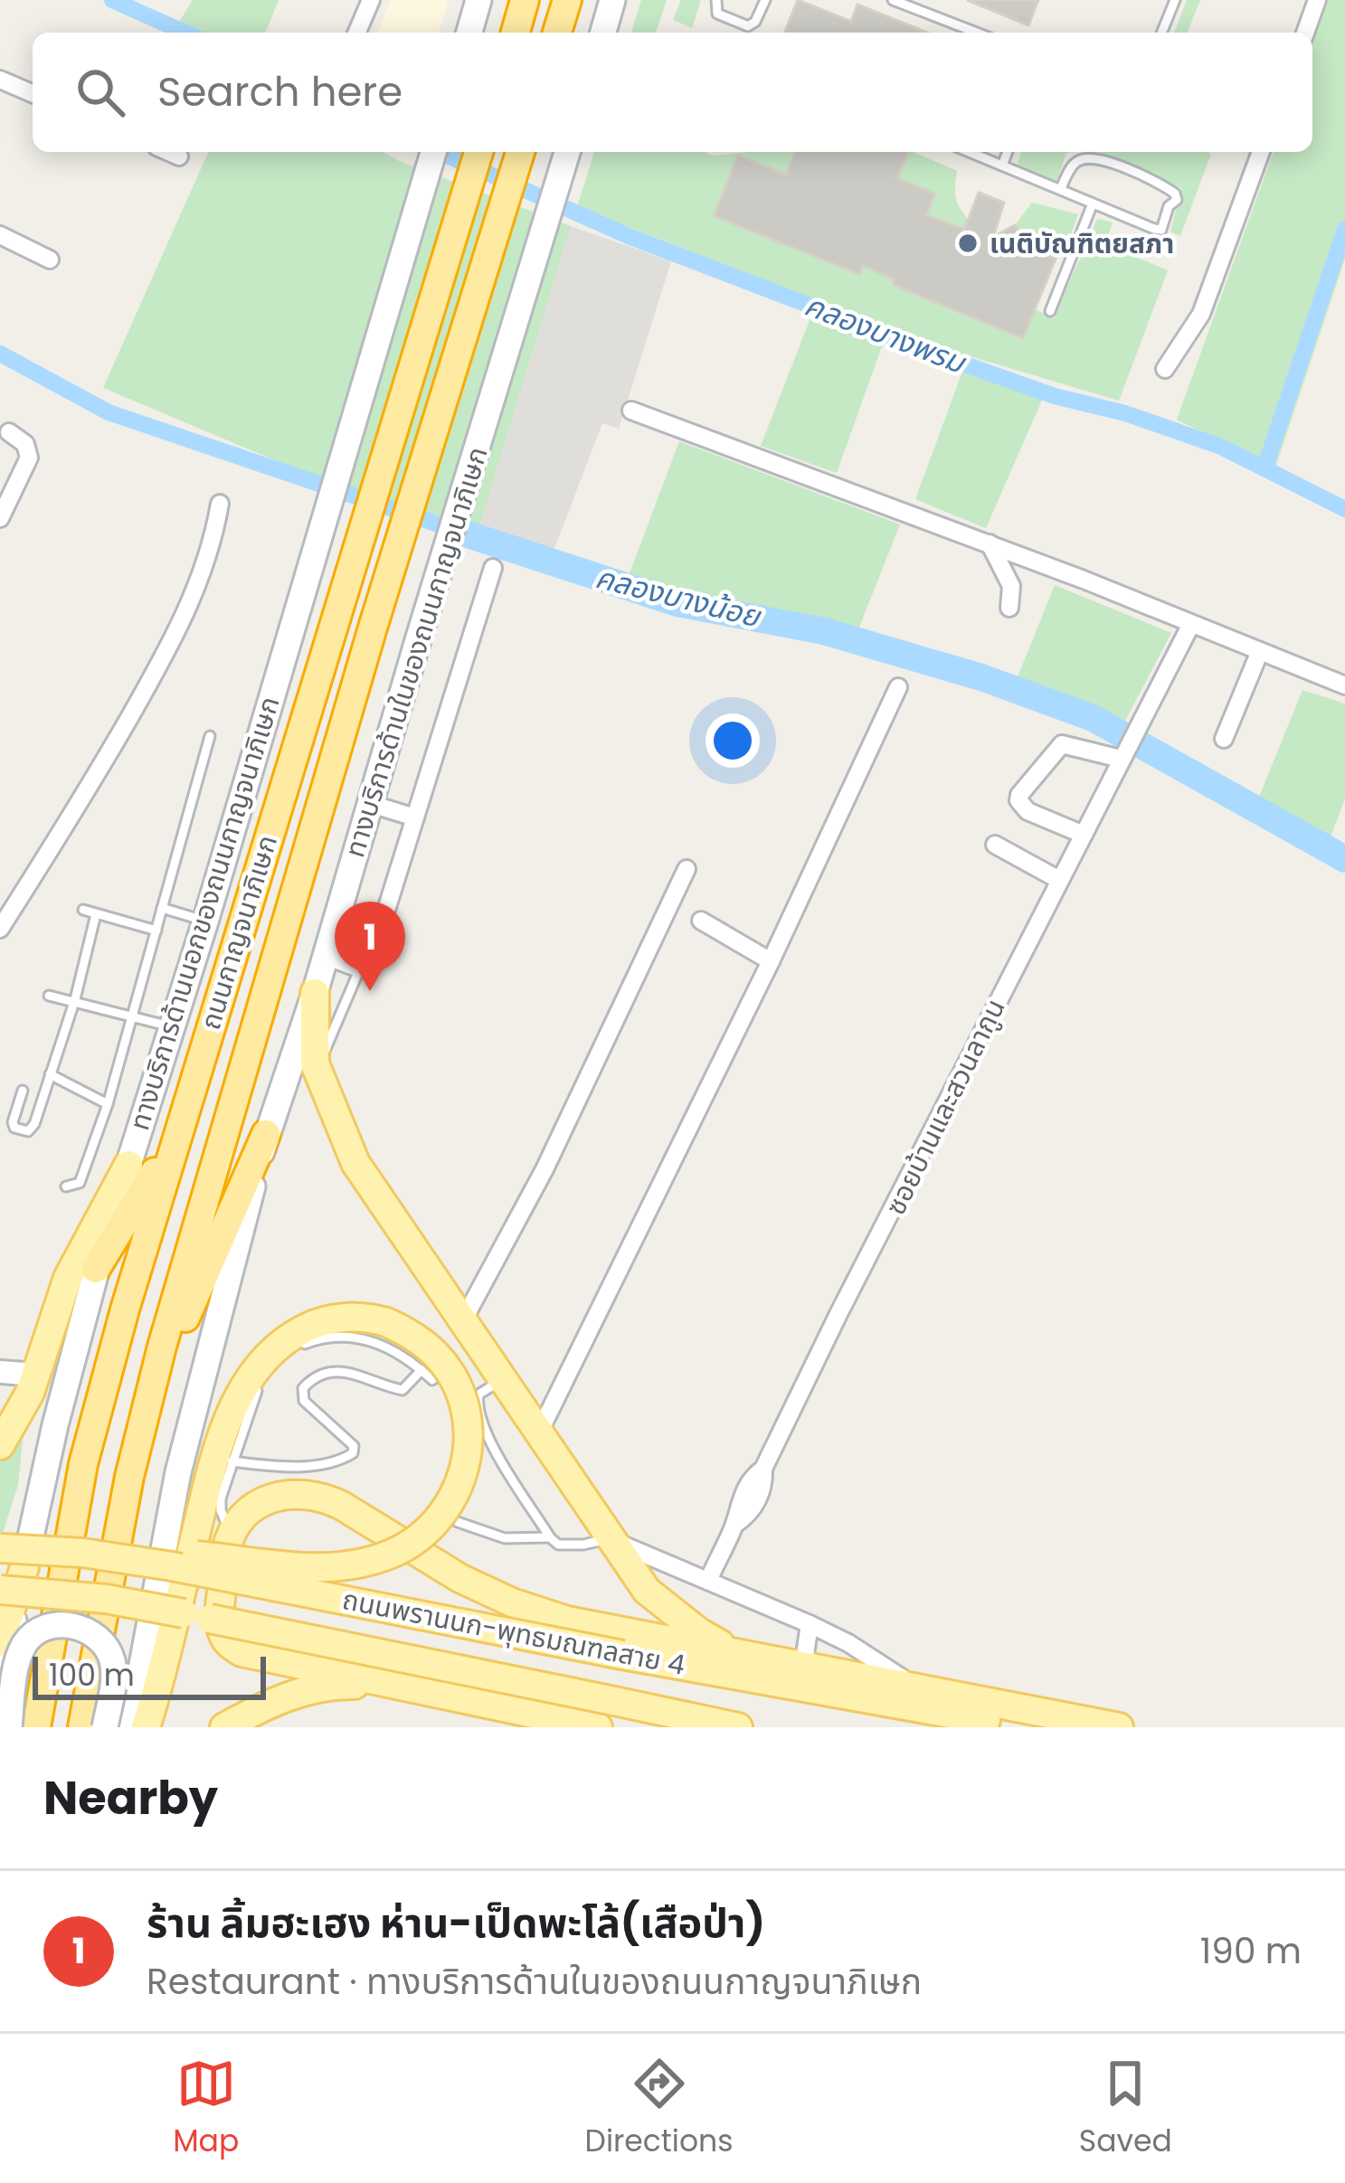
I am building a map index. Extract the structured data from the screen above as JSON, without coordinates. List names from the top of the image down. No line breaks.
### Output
{"streets":{"highway":["ถนนกาญจนาภิเษก"],"main road":["ทางบริการด้านในของถนนกาญจนาภิเษก","ทางบริการด้านนอกของถนนกาญจนาภิเษก","ถนนพรานนก-พุทธมณฑลสาย 4"],"street":["ซอยบ้านและสวนลากูน"]},"water":["คลองบางพรม","คลองบางน้อย"],"places":["เนติบัณฑิตยสภา"],"scale_bar":"100 m","page":{"search":"Search here","pins":"1","scale":"100 m","heading":"Nearby","list":[{"mark":"1","name":"ร้าน ลิ้มฮะเฮง ห่าน-เป็ดพะโล้(เสือป่า)","note":"Restaurant · ทางบริการด้านในของถนนกาญจนาภิเษก","value":"190 m"}],"nav":["Map","Directions","Saved"]}}
